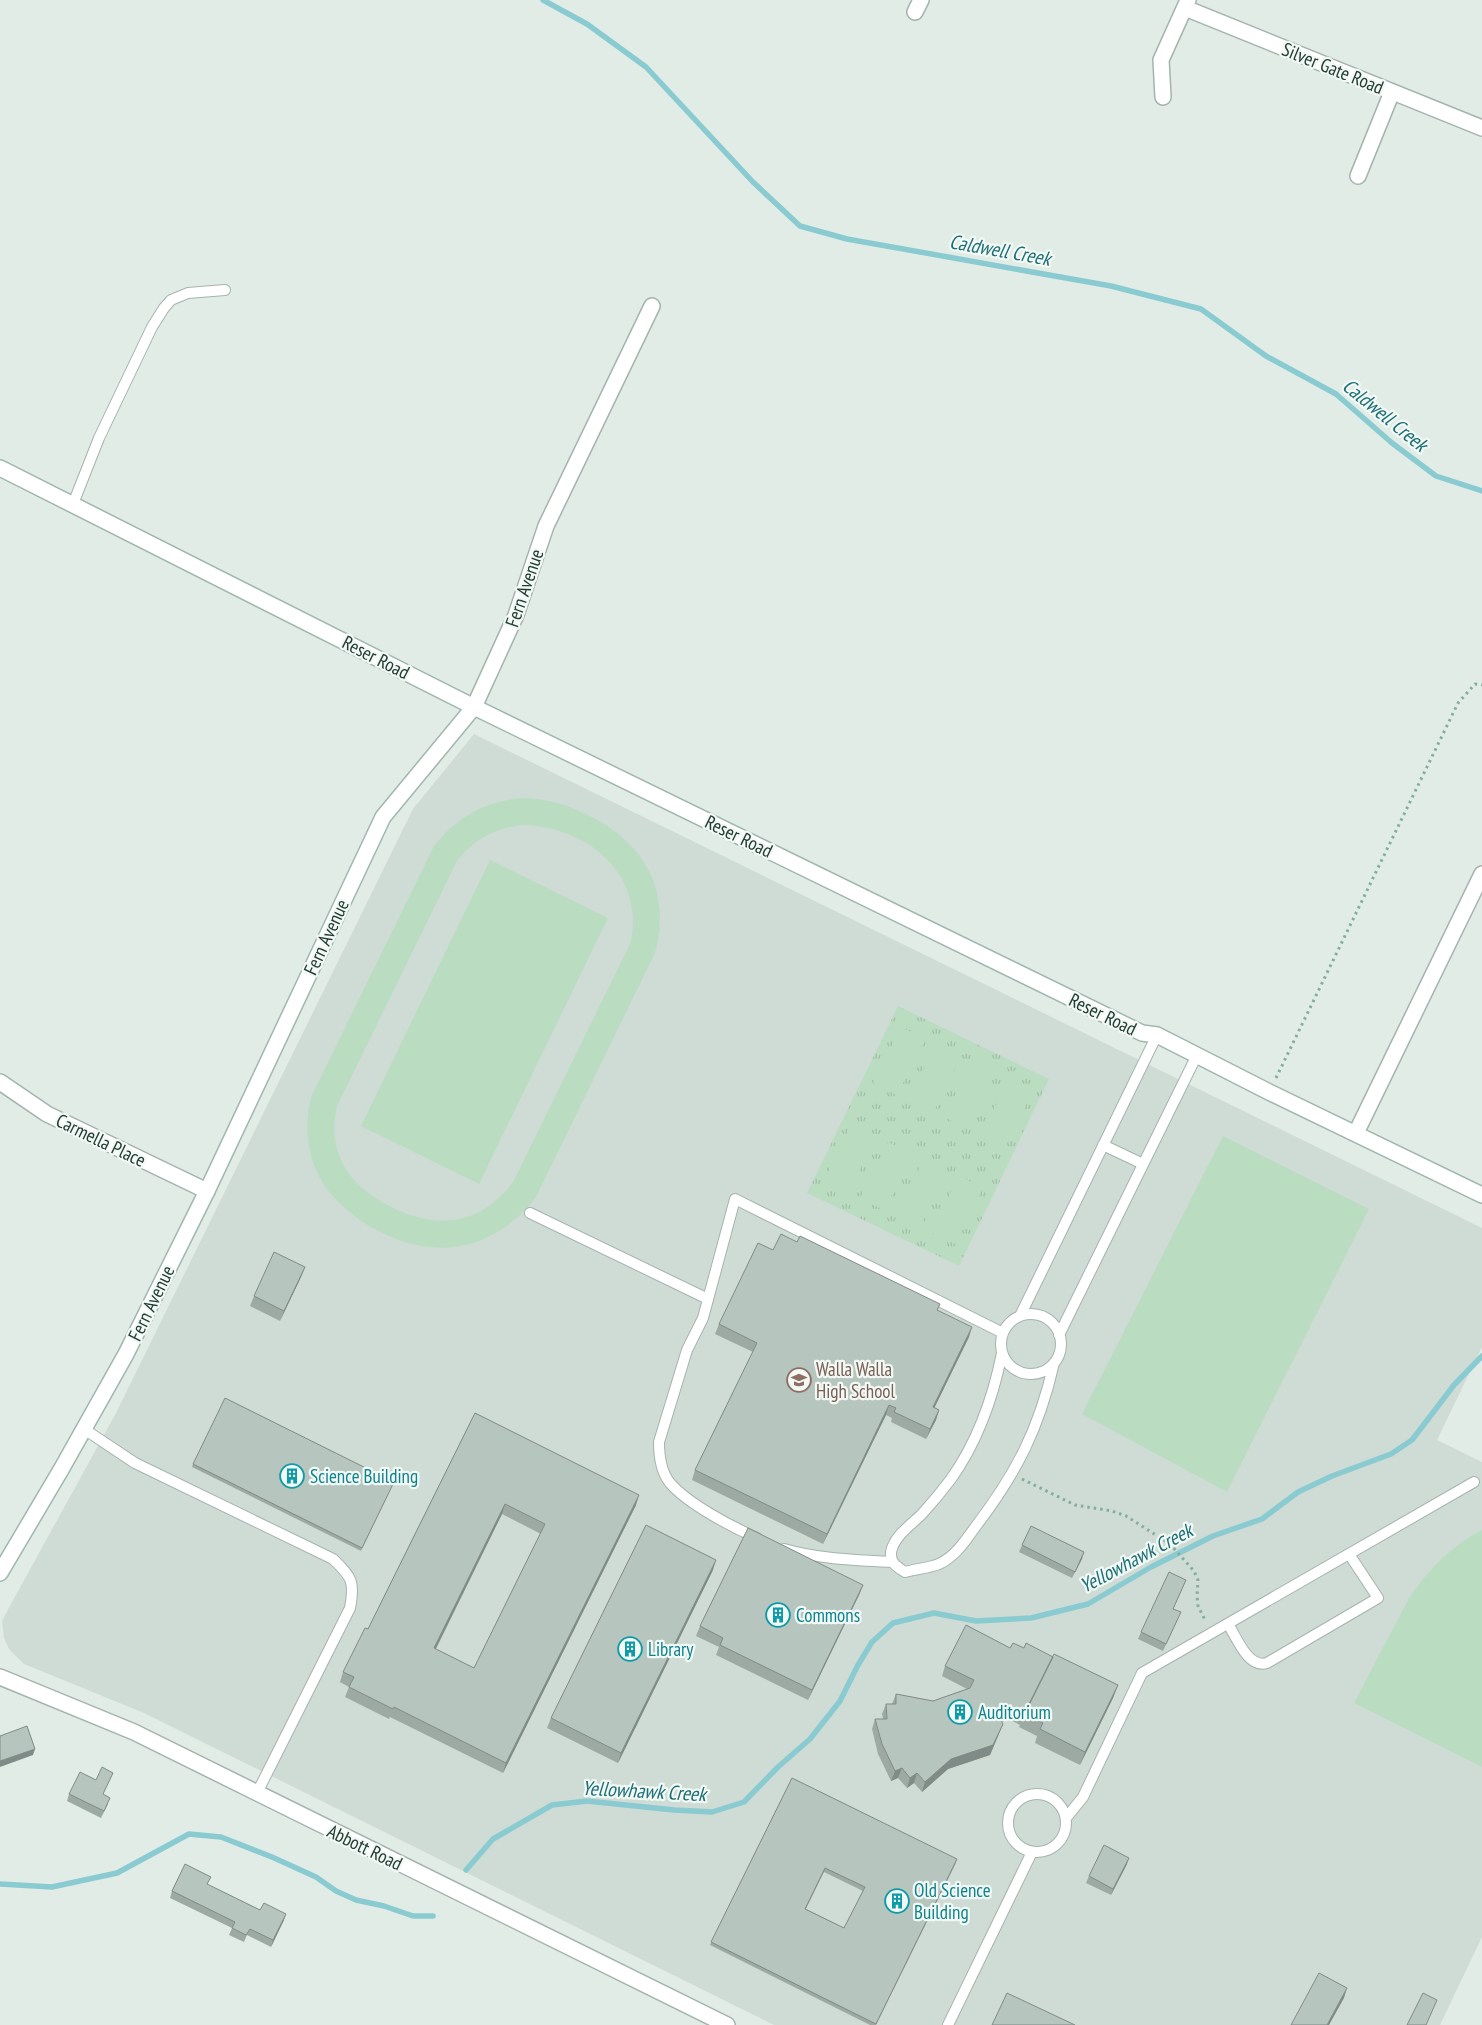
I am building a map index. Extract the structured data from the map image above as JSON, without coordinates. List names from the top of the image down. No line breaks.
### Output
{"streets":{"main road":["Silver Gate Road","Fern Avenue","Reser Road","Carmella Place","Abbott Road"]},"crossings":[["Fern Avenue","Reser Road"],["Fern Avenue","Carmella Place"]],"water":["Caldwell Creek","Yellowhawk Creek"],"places":{"school or university":["Walla Walla High School"],"building":["Science Building","Commons","Library","Auditorium","Old Science Building"]}}
